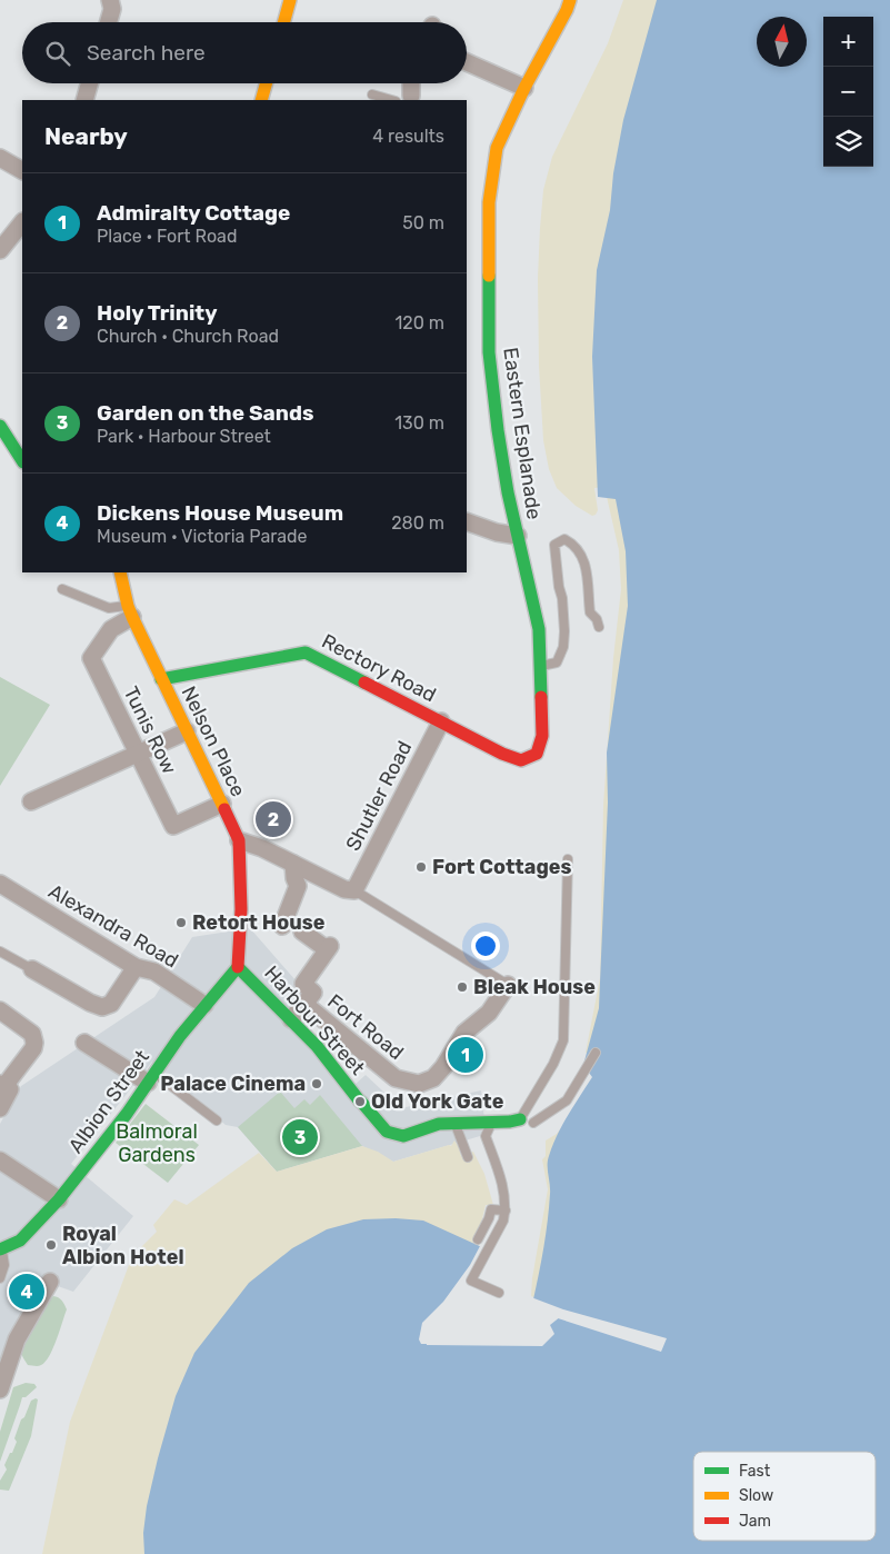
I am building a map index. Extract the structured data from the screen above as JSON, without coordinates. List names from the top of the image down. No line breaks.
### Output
{"streets":{"street":["Eastern Esplanade","Rectory Road","Tunis Row","Nelson Place","Shutler Road","Alexandra Road","Harbour Street","Fort Road","Albion Street"]},"crossings":[["Eastern Esplanade","Rectory Road"],["Rectory Road","Nelson Place"],["Rectory Road","Shutler Road"],["Tunis Row","Nelson Place"],["Nelson Place","Harbour Street"],["Nelson Place","Albion Street"],["Alexandra Road","Albion Street"],["Harbour Street","Fort Road"],["Harbour Street","Albion Street"]],"parks":["Balmoral Gardens"],"places":["Fort Cottages","Retort House","Bleak House","Palace Cinema","Old York Gate","Royal Albion Hotel"],"legend":["Fast","Slow","Jam"],"north":"top","page":{"map_buttons":["+","−"],"search":"Search here","heading":["Nearby","4 results"],"list":[{"mark":"1","name":"Admiralty Cottage","note":"Place · Fort Road","value":"50 m"},{"mark":"2","name":"Holy Trinity","note":"Church · Church Road","value":"120 m"},{"mark":"3","name":"Garden on the Sands","note":"Park · Harbour Street","value":"130 m"},{"mark":"4","name":"Dickens House Museum","note":"Museum · Victoria Parade","value":"280 m"}],"pins":["2","1","3","4"]}}
